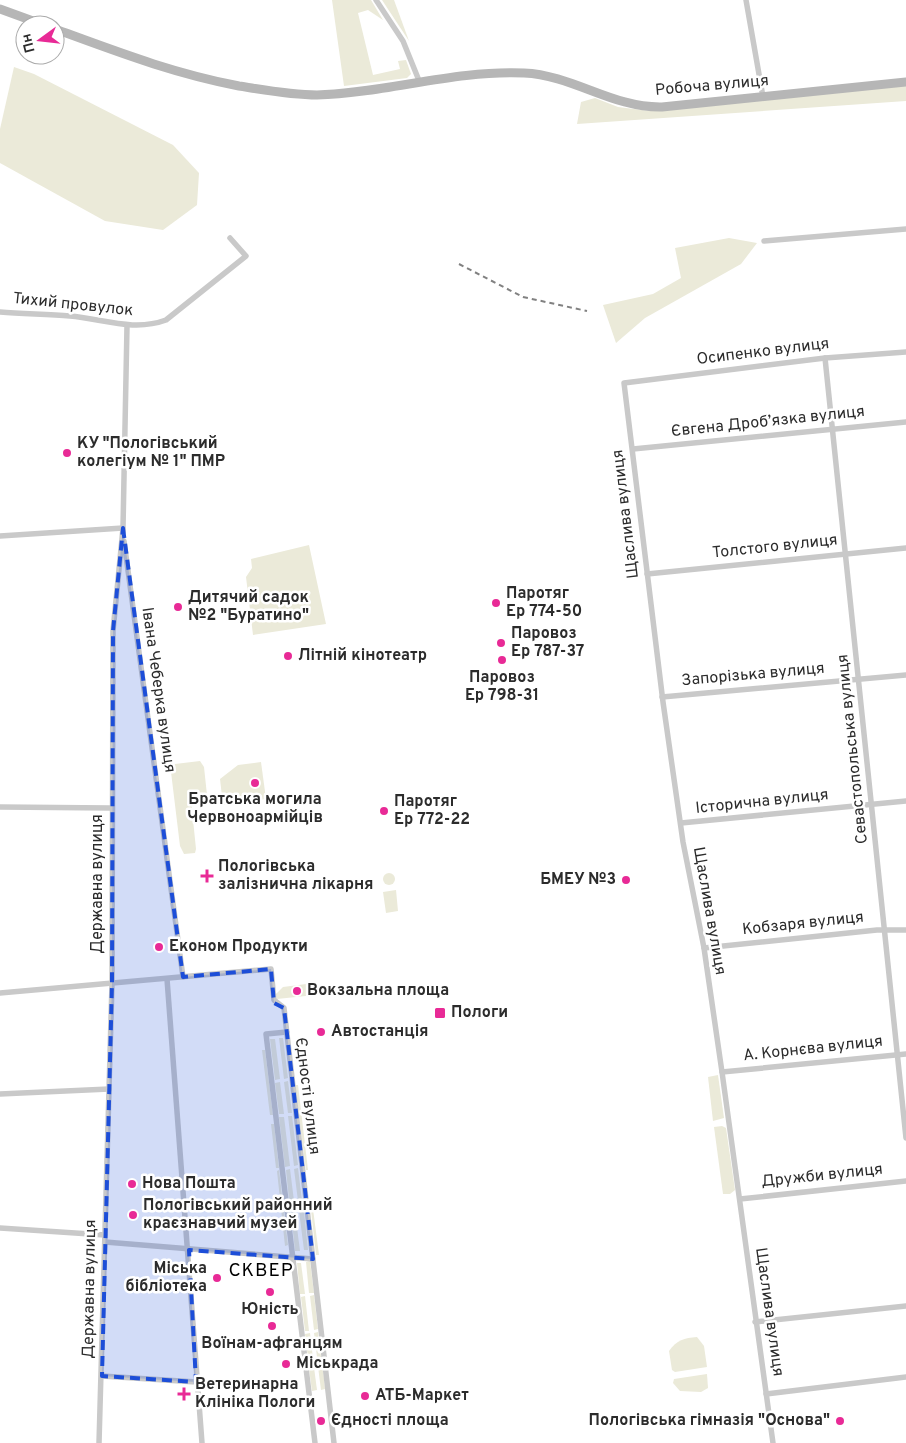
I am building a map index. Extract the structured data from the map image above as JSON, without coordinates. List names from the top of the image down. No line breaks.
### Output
{"streets":{"street":["Робоча вулиця","Тихий провулок","Осипенко вулиця","Євгена Дроб’язка вулиця","Щаслива вулиця","Толстого вулиця","Запорізька вулиця","Івана Чеберка вулиця","Севастопольська вулиця","Історична вулиця","Державна вулиця","Кобзаря вулиця","А. Корнєва вулиця","Єдності вулиця","Дружби вулиця"]},"crossings":[["Тихий провулок","Державна вулиця"],["Осипенко вулиця","Щаслива вулиця"],["Осипенко вулиця","Севастопольська вулиця"],["Євгена Дроб’язка вулиця","Щаслива вулиця"],["Євгена Дроб’язка вулиця","Севастопольська вулиця"],["Щаслива вулиця","Толстого вулиця"],["Щаслива вулиця","Запорізька вулиця"],["Щаслива вулиця","Історична вулиця"],["Щаслива вулиця","Кобзаря вулиця"],["Щаслива вулиця","А. Корнєва вулиця"],["Щаслива вулиця","Дружби вулиця"],["Толстого вулиця","Севастопольська вулиця"],["Запорізька вулиця","Севастопольська вулиця"],["Івана Чеберка вулиця","Державна вулиця"],["Севастопольська вулиця","Історична вулиця"],["Севастопольська вулиця","Кобзаря вулиця"],["Севастопольська вулиця","А. Корнєва вулиця"]],"districts":["СКВЕР"],"places":{"other":["КУ \"Пологівський колегіум № 1\" ПМР","Паротяг Ер 774-50","Дитячий садок №2 \"Буратино\"","Паровоз Ер 787-37","Літній кінотеатр","Паровоз Ер 798-31","Братська могила Червоноармійців","Паротяг Ер 772-22","БМЕУ №3","Економ Продукти","Вокзальна площа","Автостанція","Нова Пошта","Пологівський районний краєзнавчий музей","Міська бібліотека","Юність","Воїнам-афганцям","Міськрада","АТБ-Маркет","Єдності площа","Пологівська гімназія \"Основа\""],"health":["Пологівська залізнична лікарня","Ветеринарна Клініка Пологи"],"transit":["Пологи"]},"north":"left"}
